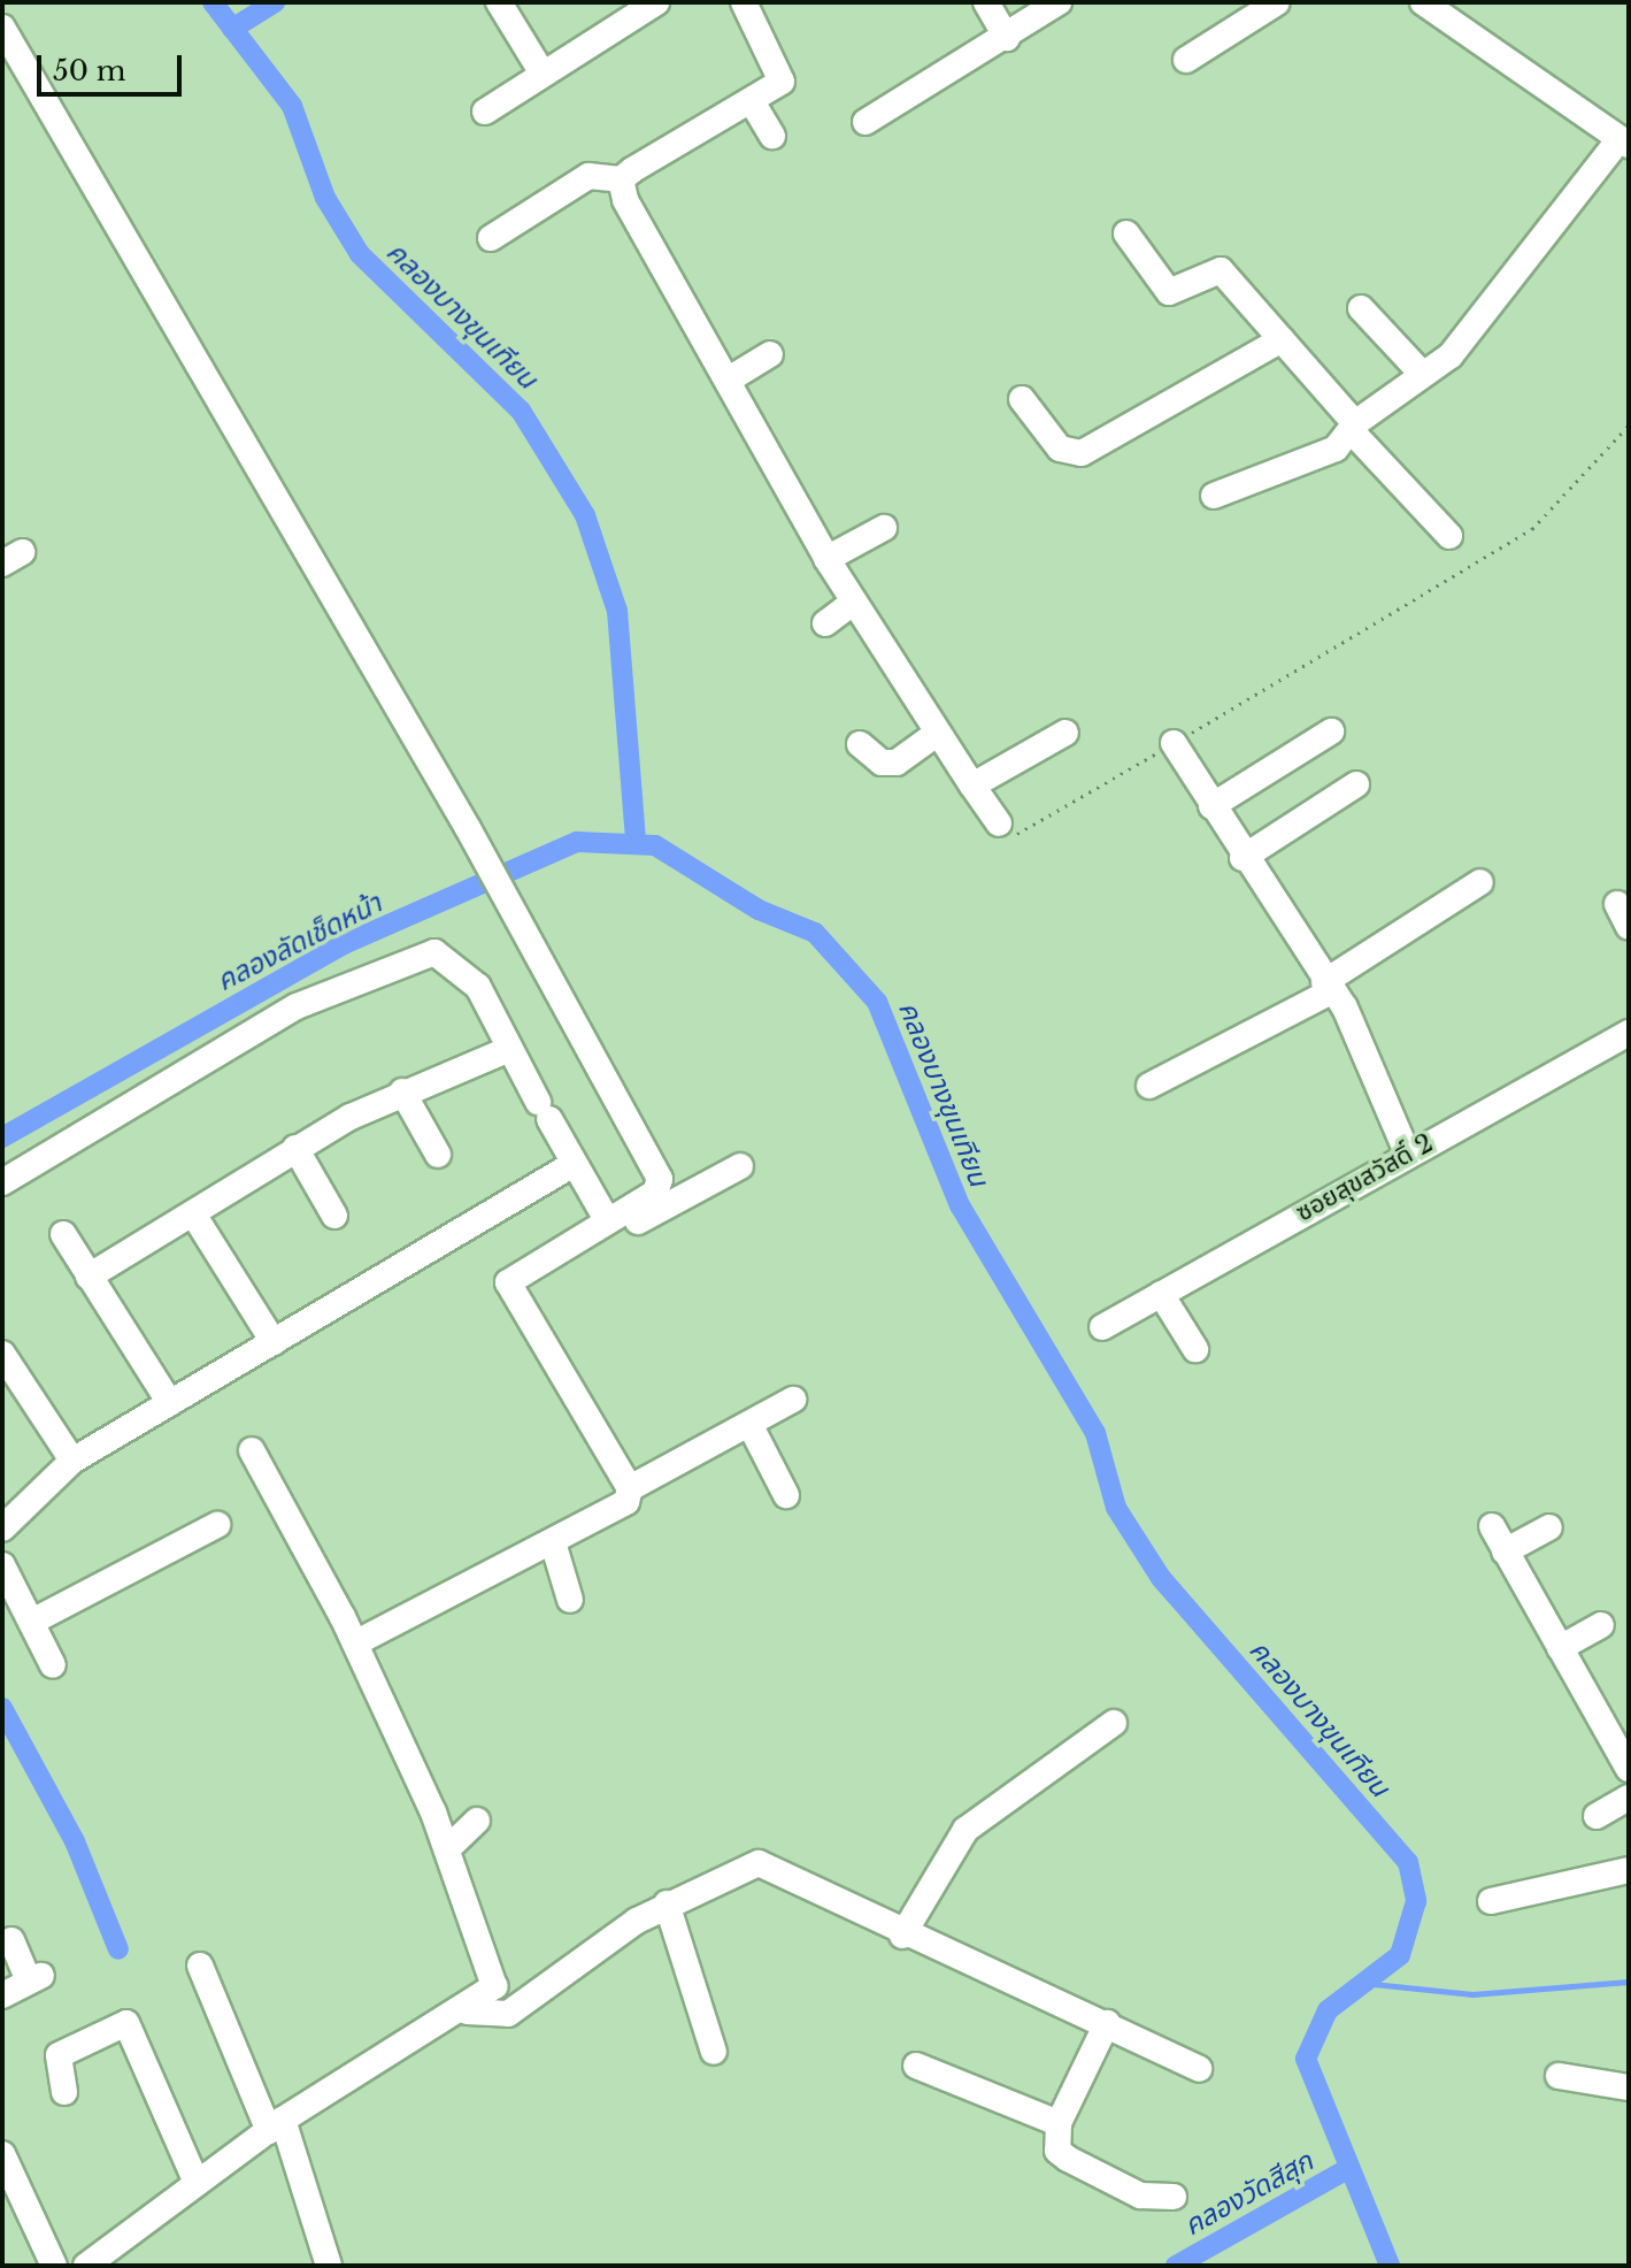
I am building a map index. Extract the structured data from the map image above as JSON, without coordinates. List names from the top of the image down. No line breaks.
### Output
{"streets":{"street":["ซอยสุขสวัสดิ์ 2"]},"water":["คลองบางขุนเทียน","คลองลัดเช็ดหน้า","คลองวัดสีสุก"],"scale_bar":"50 m"}
